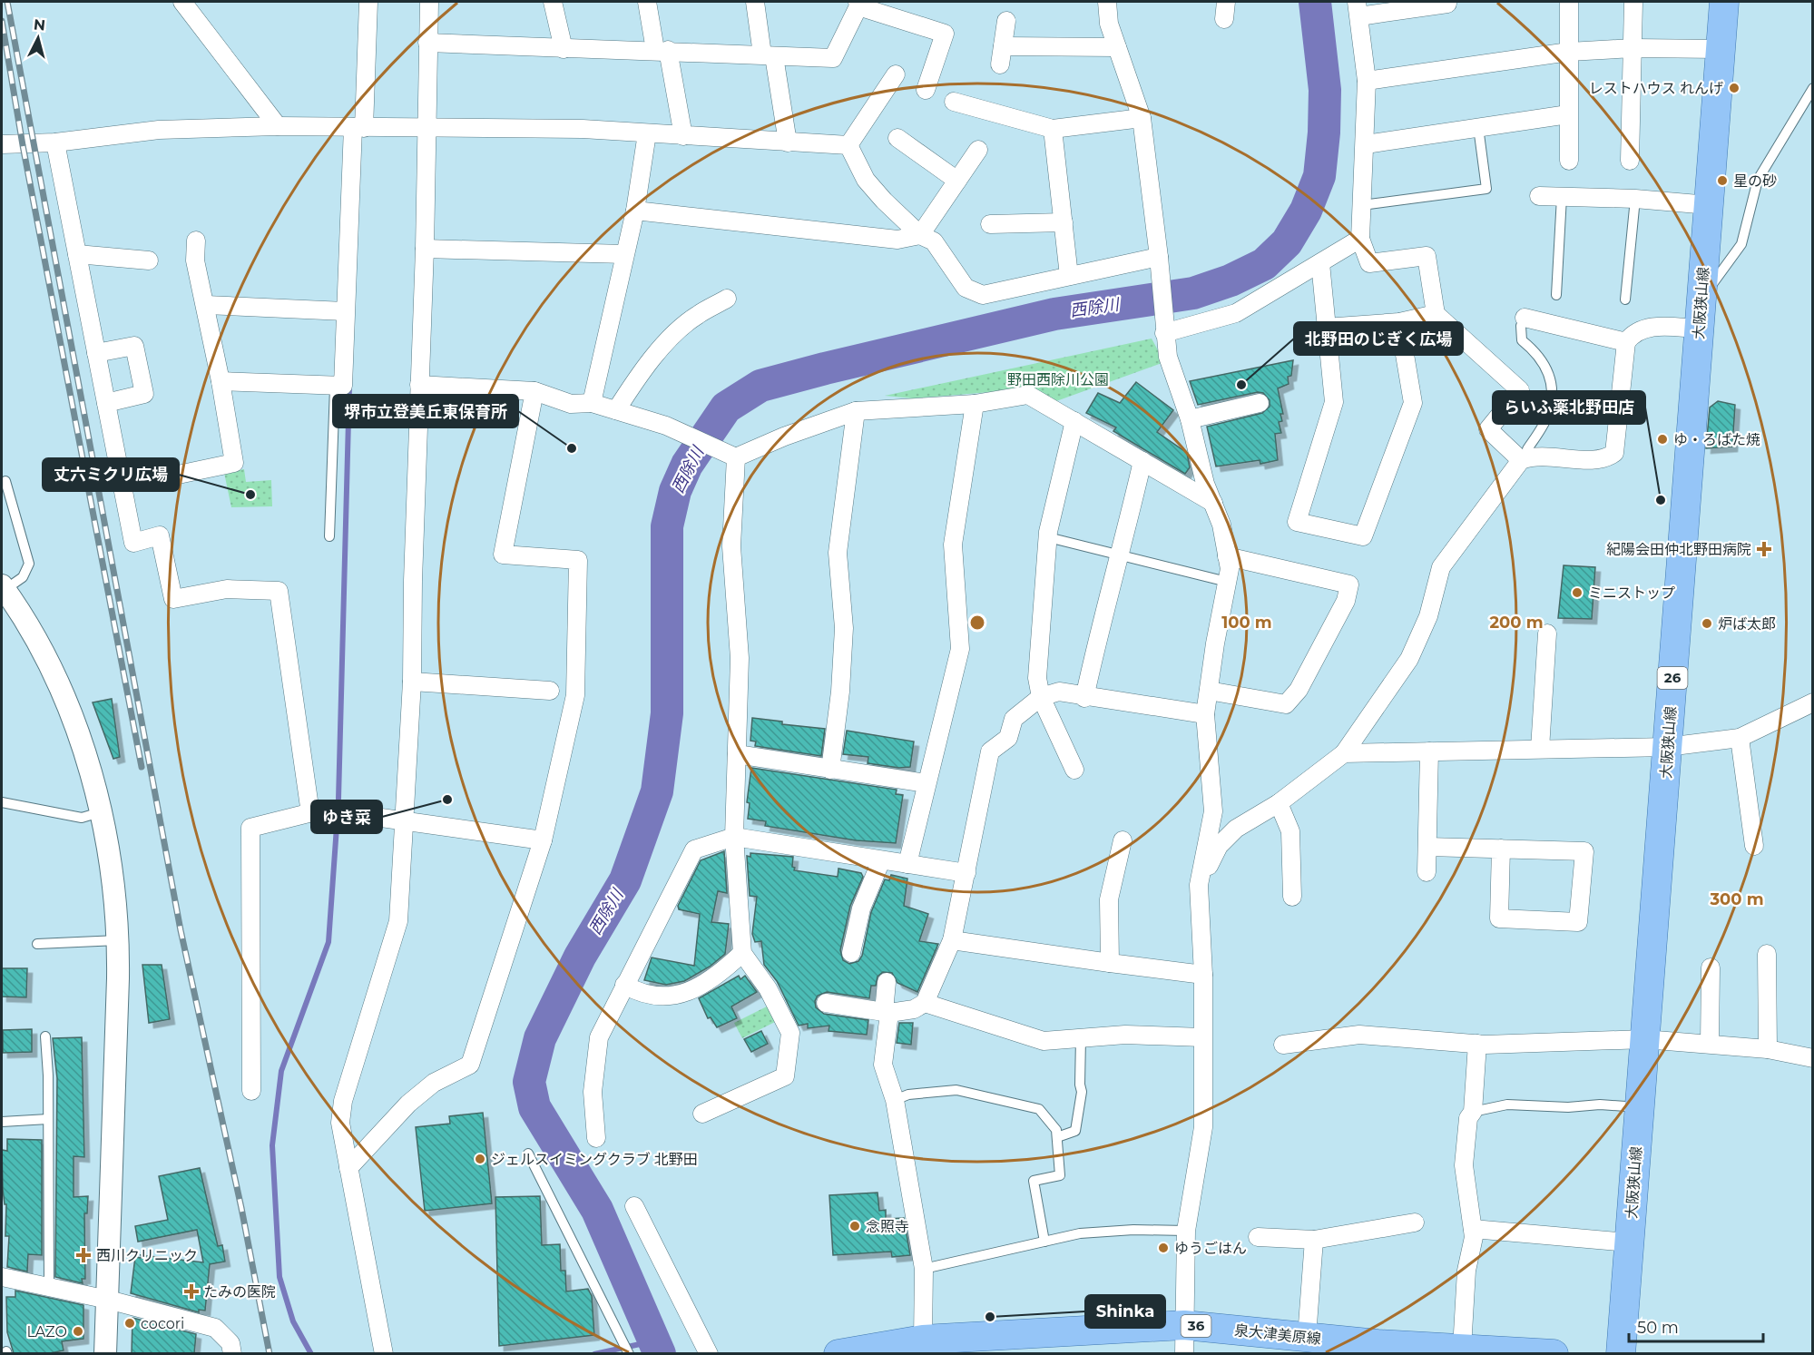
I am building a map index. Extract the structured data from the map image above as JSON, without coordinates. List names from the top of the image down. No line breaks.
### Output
{"streets":{"main road":["大阪狭山線","26","36","泉大津美原線"]},"water":["西除川"],"parks":["野田西除川公園"],"places":{"other":["レストハウス れんげ","星の砂","北野田のじぎく広場","ゆ・ろばた焼","堺市立登美丘東保育所","丈六ミクリ広場","らいふ薬北野田店","ミニストップ","炉ば太郎","ゆき菜","ジェルスイミングクラブ 北野田","念照寺","ゆうごはん","Shinka","cocori","LAZO"],"health":["紀陽会田仲北野田病院","西川クリニック","たみの医院"]},"scale_bar":"50 m","north":"top","rings":["100 m","200 m","300 m"]}
